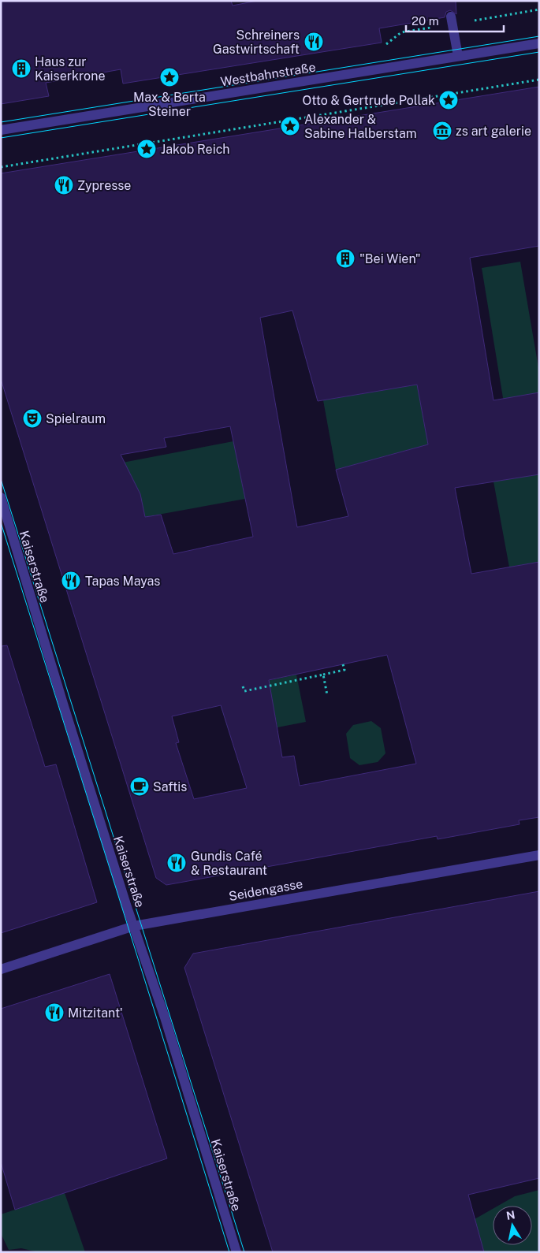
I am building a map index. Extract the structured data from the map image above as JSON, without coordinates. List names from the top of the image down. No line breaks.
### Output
{"streets":{"street":["Westbahnstraße","Kaiserstraße","Seidengasse"]},"crossings":[["Kaiserstraße","Seidengasse"]],"places":{"restaurant":["Schreiners Gastwirtschaft","Zypresse","Tapas Mayas","Gundis Café & Restaurant","Mitzitant'"],"building":["Haus zur Kaiserkrone","\"Bei Wien\""],"place":["Max & Berta Steiner","Otto & Gertrude Pollak","Alexander & Sabine Halberstam","Jakob Reich"],"museum":["zs art galerie"],"theatre":["Spielraum"],"cafe":["Saftis"]},"scale_bar":"20 m","north":"top"}
